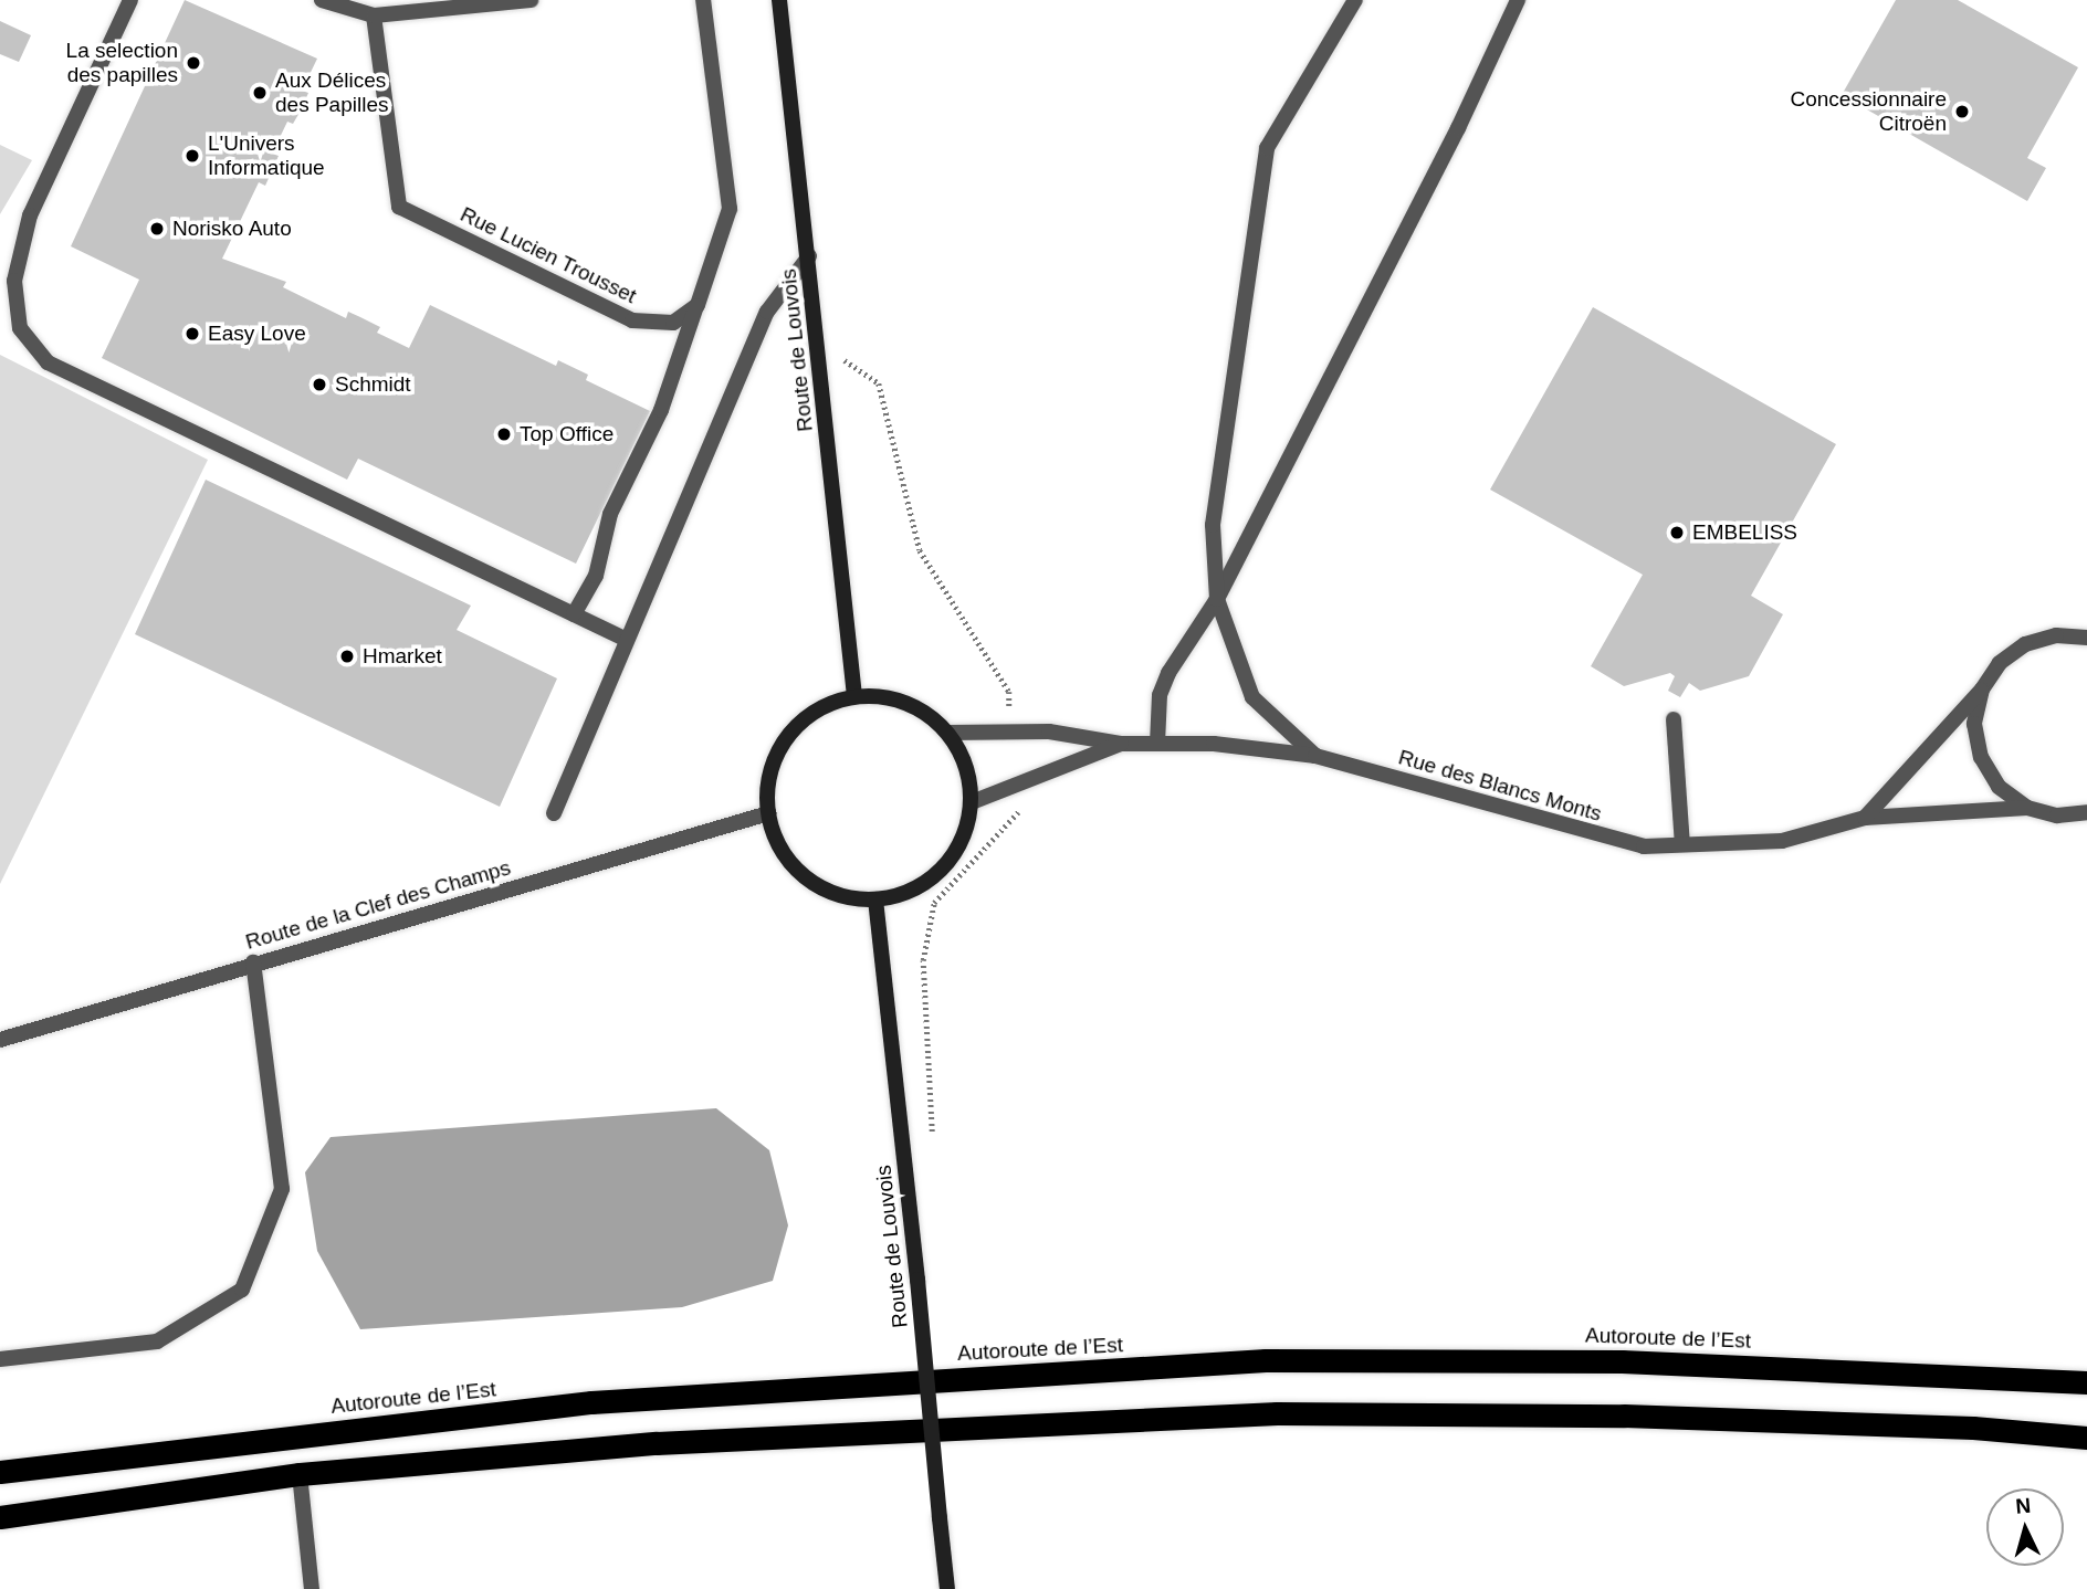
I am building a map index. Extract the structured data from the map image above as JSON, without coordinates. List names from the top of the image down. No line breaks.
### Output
{"streets":{"highway":["Autoroute de l’Est"],"main road":["Route de Louvois"],"street":["Rue Lucien Trousset","Rue des Blancs Monts","Route de la Clef des Champs"]},"crossings":[["Route de Louvois","Rue des Blancs Monts"],["Route de Louvois","Route de la Clef des Champs"],["Rue des Blancs Monts","Route de la Clef des Champs"]],"places":["La selection des papilles","Aux Délices des Papilles","Concessionnaire Citroën","L'Univers Informatique","Norisko Auto","Easy Love","Schmidt","Top Office","EMBELISS","Hmarket"],"north":"top"}
